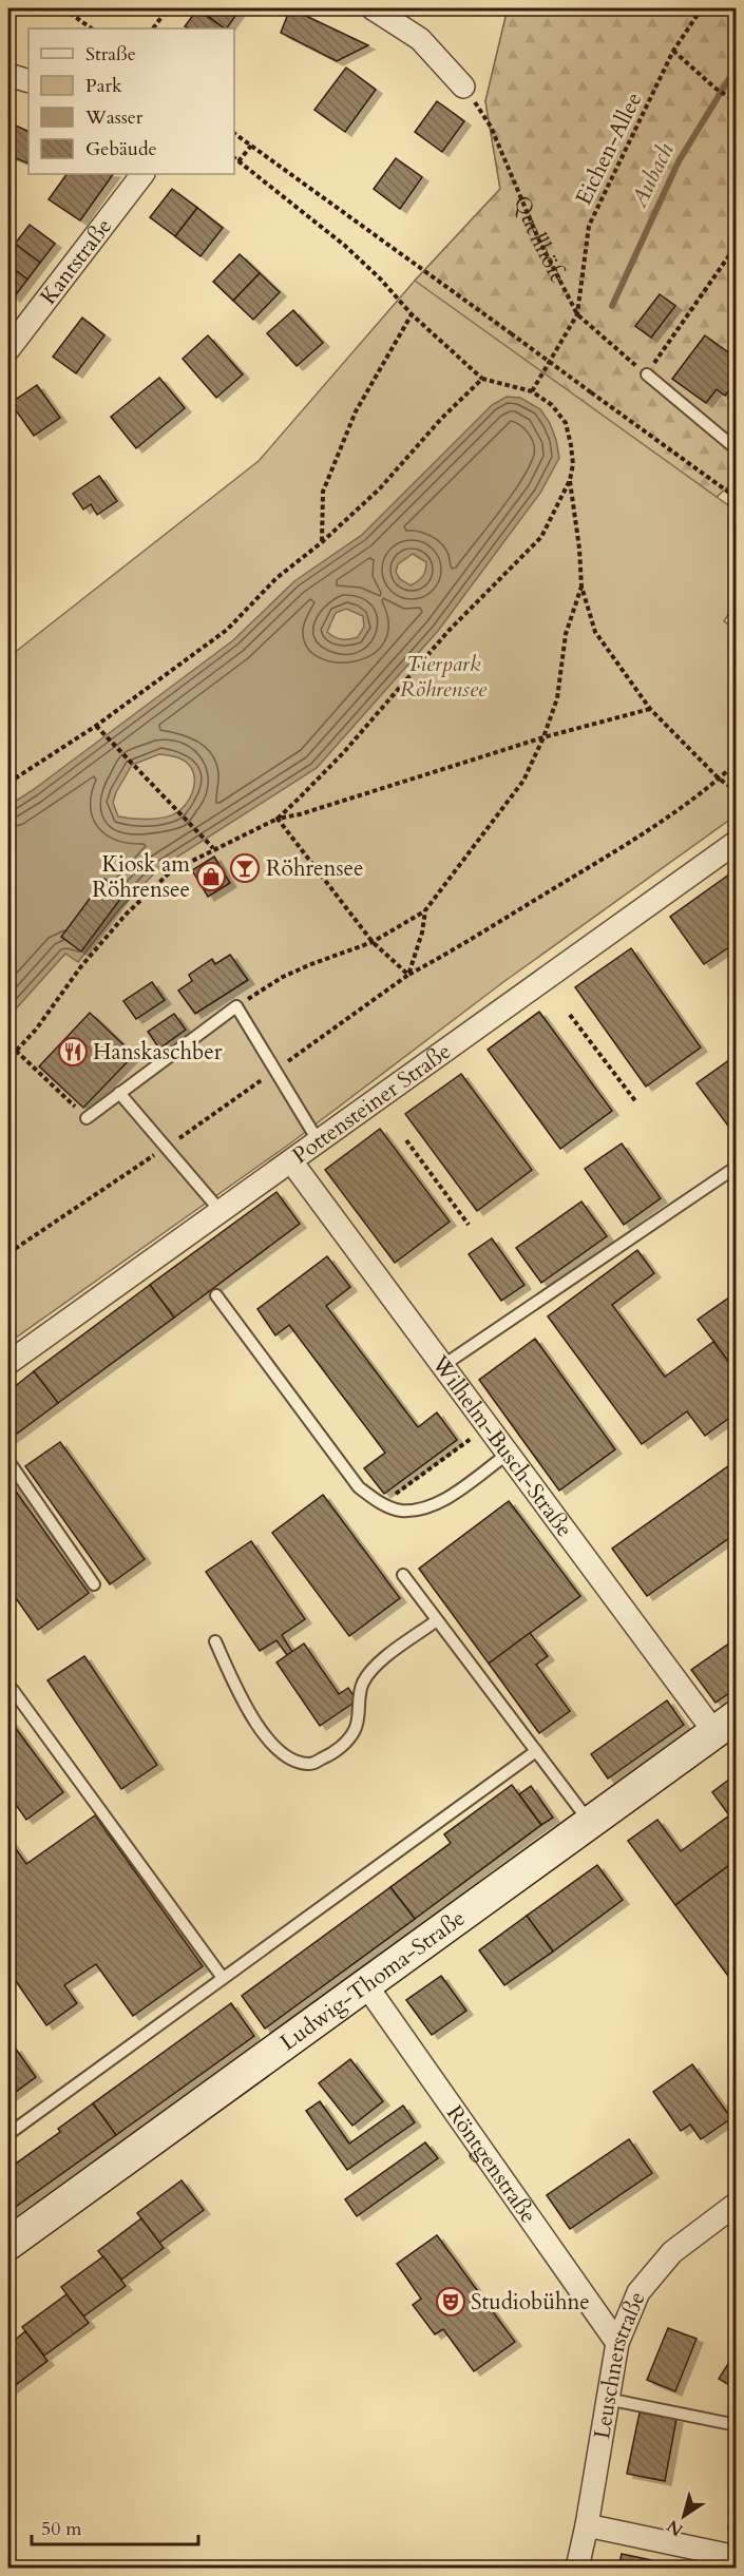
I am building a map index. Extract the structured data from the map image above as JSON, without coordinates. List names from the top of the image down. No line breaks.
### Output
{"streets":{"street":["Kantstraße","Pottensteiner Straße","Wilhelm-Busch-Straße","Ludwig-Thoma-Straße","Röntgenstraße","Leuschnerstraße"],"path":["Eichen-Allee","Quellhöfe"]},"crossings":[["Eichen-Allee","Quellhöfe"],["Pottensteiner Straße","Wilhelm-Busch-Straße"],["Wilhelm-Busch-Straße","Ludwig-Thoma-Straße"],["Ludwig-Thoma-Straße","Röntgenstraße"],["Röntgenstraße","Leuschnerstraße"]],"water":["Aubach"],"parks":["Tierpark Röhrensee"],"places":{"bar":["Röhrensee"],"shop":["Kiosk am Röhrensee"],"restaurant":["Hanskaschber"],"theatre":["Studiobühne"]},"legend":["Straße","Park","Wasser","Gebäude"],"scale_bar":"50 m","north":"bottom left"}
